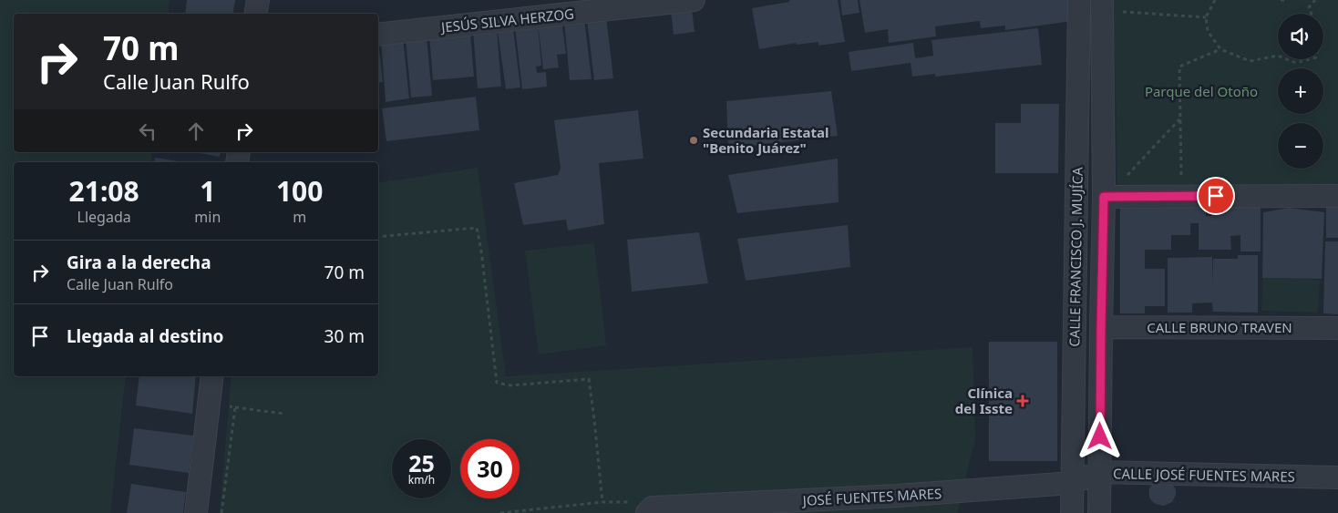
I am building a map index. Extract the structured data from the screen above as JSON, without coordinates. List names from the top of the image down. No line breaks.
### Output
{"streets":{"street":["JESÚS SILVA HERZOG","CALLE FRANCISCO J. MUJÍCA","CALLE BRUNO TRAVEN","CALLE JOSÉ FUENTES MARES","JOSÉ FUENTES MARES"]},"crossings":[["CALLE FRANCISCO J. MUJÍCA","CALLE BRUNO TRAVEN"],["CALLE FRANCISCO J. MUJÍCA","CALLE JOSÉ FUENTES MARES"],["CALLE FRANCISCO J. MUJÍCA","JOSÉ FUENTES MARES"],["CALLE JOSÉ FUENTES MARES","JOSÉ FUENTES MARES"]],"parks":["Parque del Otoño"],"places":{"other":["Secundaria Estatal \"Benito Juárez\""],"health":["Clínica del Isste"]},"page":{"map_buttons":["+","−"],"turn":["70 m","Calle Juan Rulfo"],"eta":["21:08","Llegada","1","min","100","m"],"list":[{"name":"Gira a la derecha","note":"Calle Juan Rulfo","value":"70 m"},{"name":"Llegada al destino","value":"30 m"}],"speed":"25 km/h","limit":"30"}}
